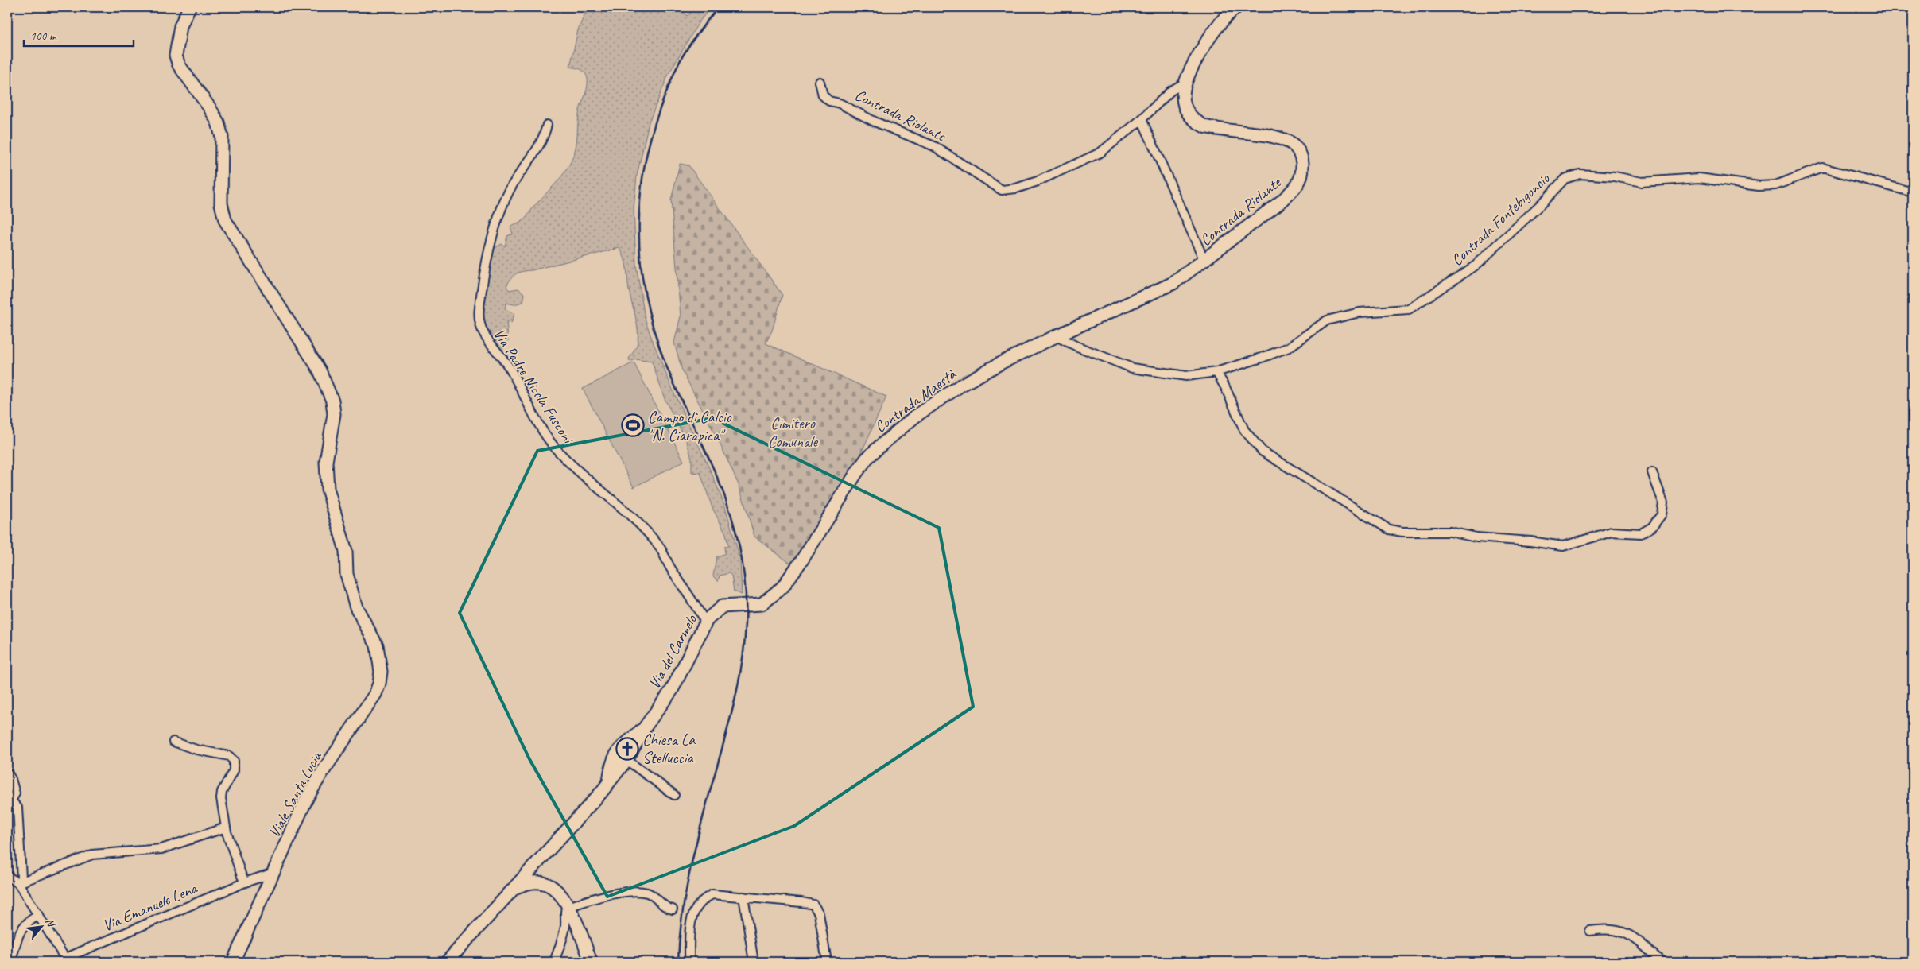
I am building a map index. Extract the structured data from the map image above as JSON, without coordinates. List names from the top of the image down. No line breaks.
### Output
{"streets":{"street":["Contrada Riolante","Contrada Fontebigoncio","Via Padre Nicola Fusconi","Contrada Maestà","Via del Carmelo","Viale Santa Lucia","Via Emanuele Lena"]},"crossings":[["Contrada Riolante","Contrada Maestà"],["Contrada Fontebigoncio","Contrada Maestà"],["Via Padre Nicola Fusconi","Via del Carmelo"],["Contrada Maestà","Via del Carmelo"],["Viale Santa Lucia","Via Emanuele Lena"]],"parks":["Cimitero Comunale"],"places":{"sports":["Campo di Calcio \"N. Ciarapica\""],"church":["Chiesa La Stelluccia"]},"scale_bar":"100 m","north":"top right"}
